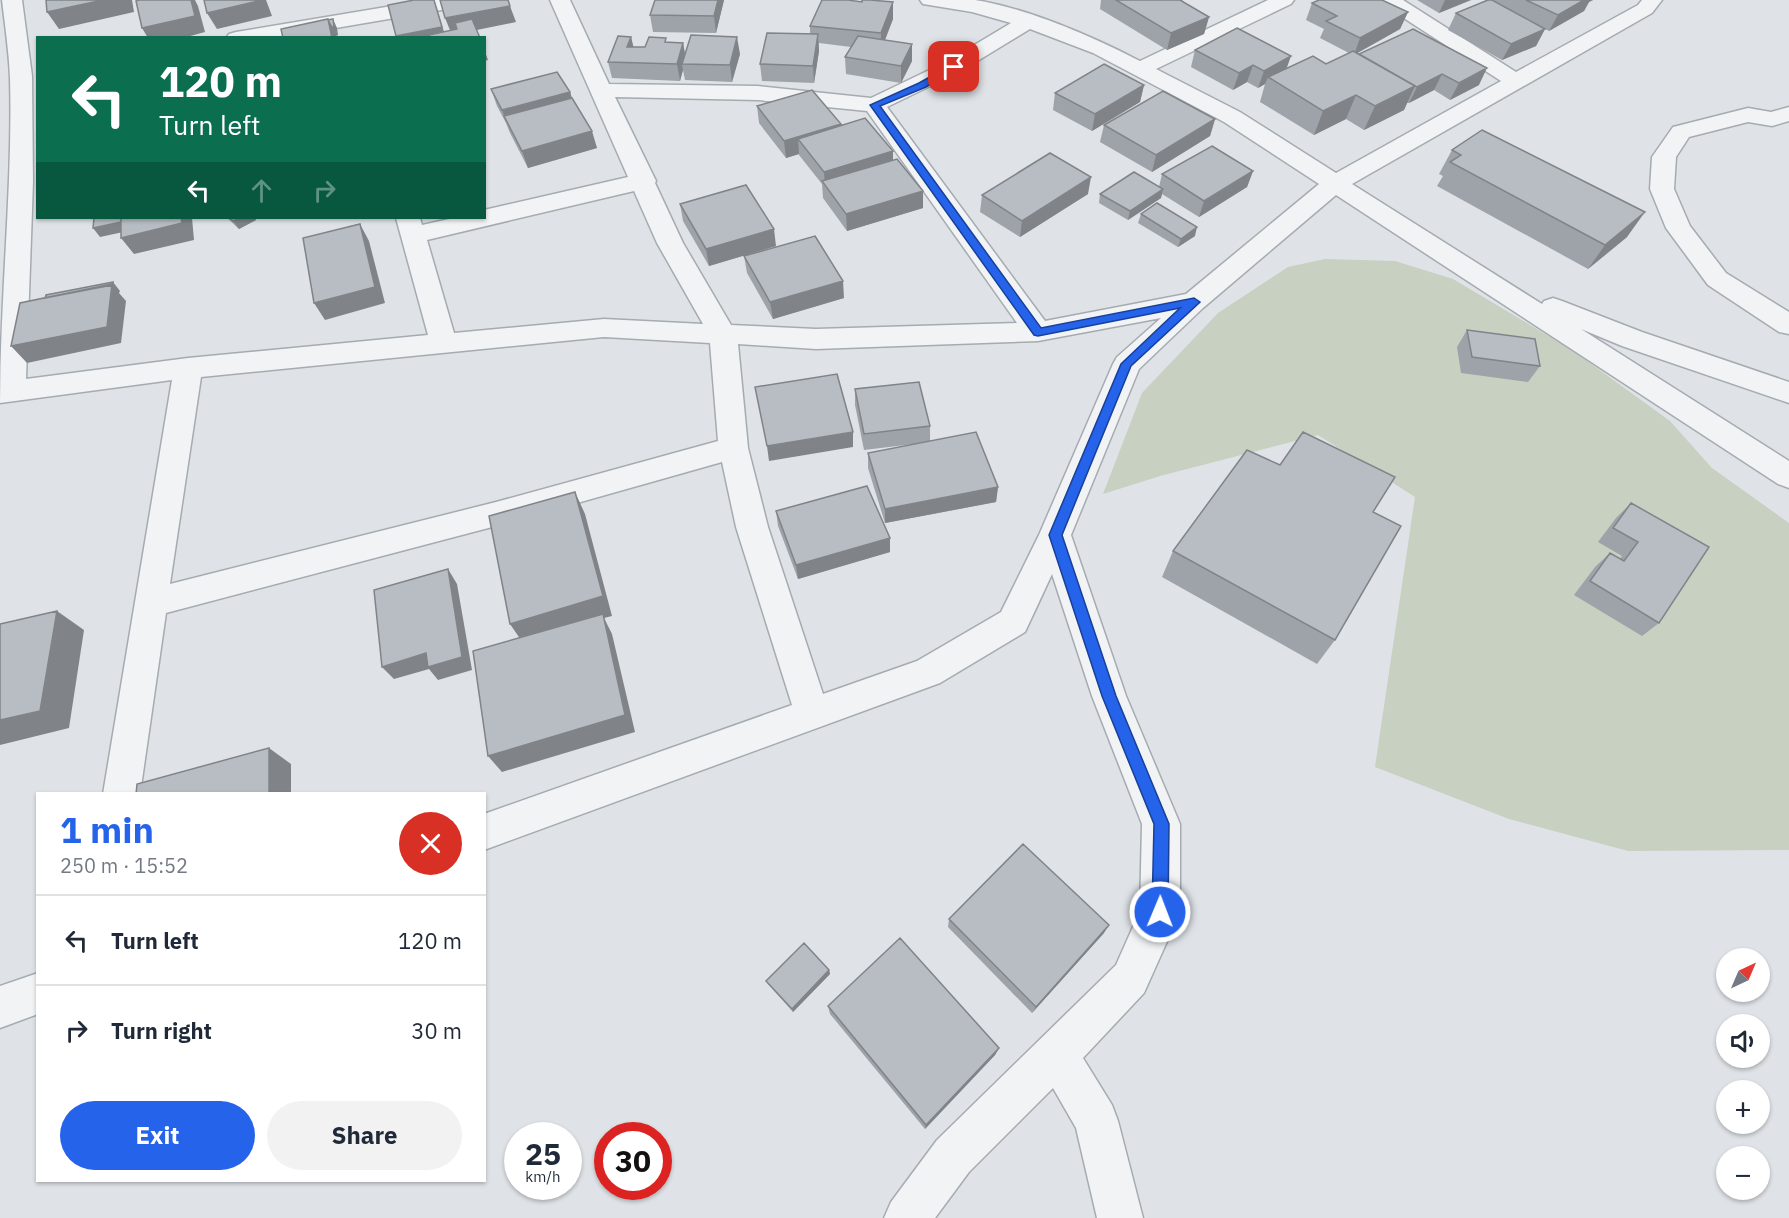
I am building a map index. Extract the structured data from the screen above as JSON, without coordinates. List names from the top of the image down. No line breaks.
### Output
{"north":"top right","page":{"turn":["120 m","Turn left"],"heading":["1 min","250 m · 15:52"],"list":[{"name":"Turn left","value":"120 m"},{"name":"Turn right","value":"30 m"}],"map_buttons":["+","−"],"buttons":["Exit","Share"],"speed":"25 km/h","limit":"30"}}
